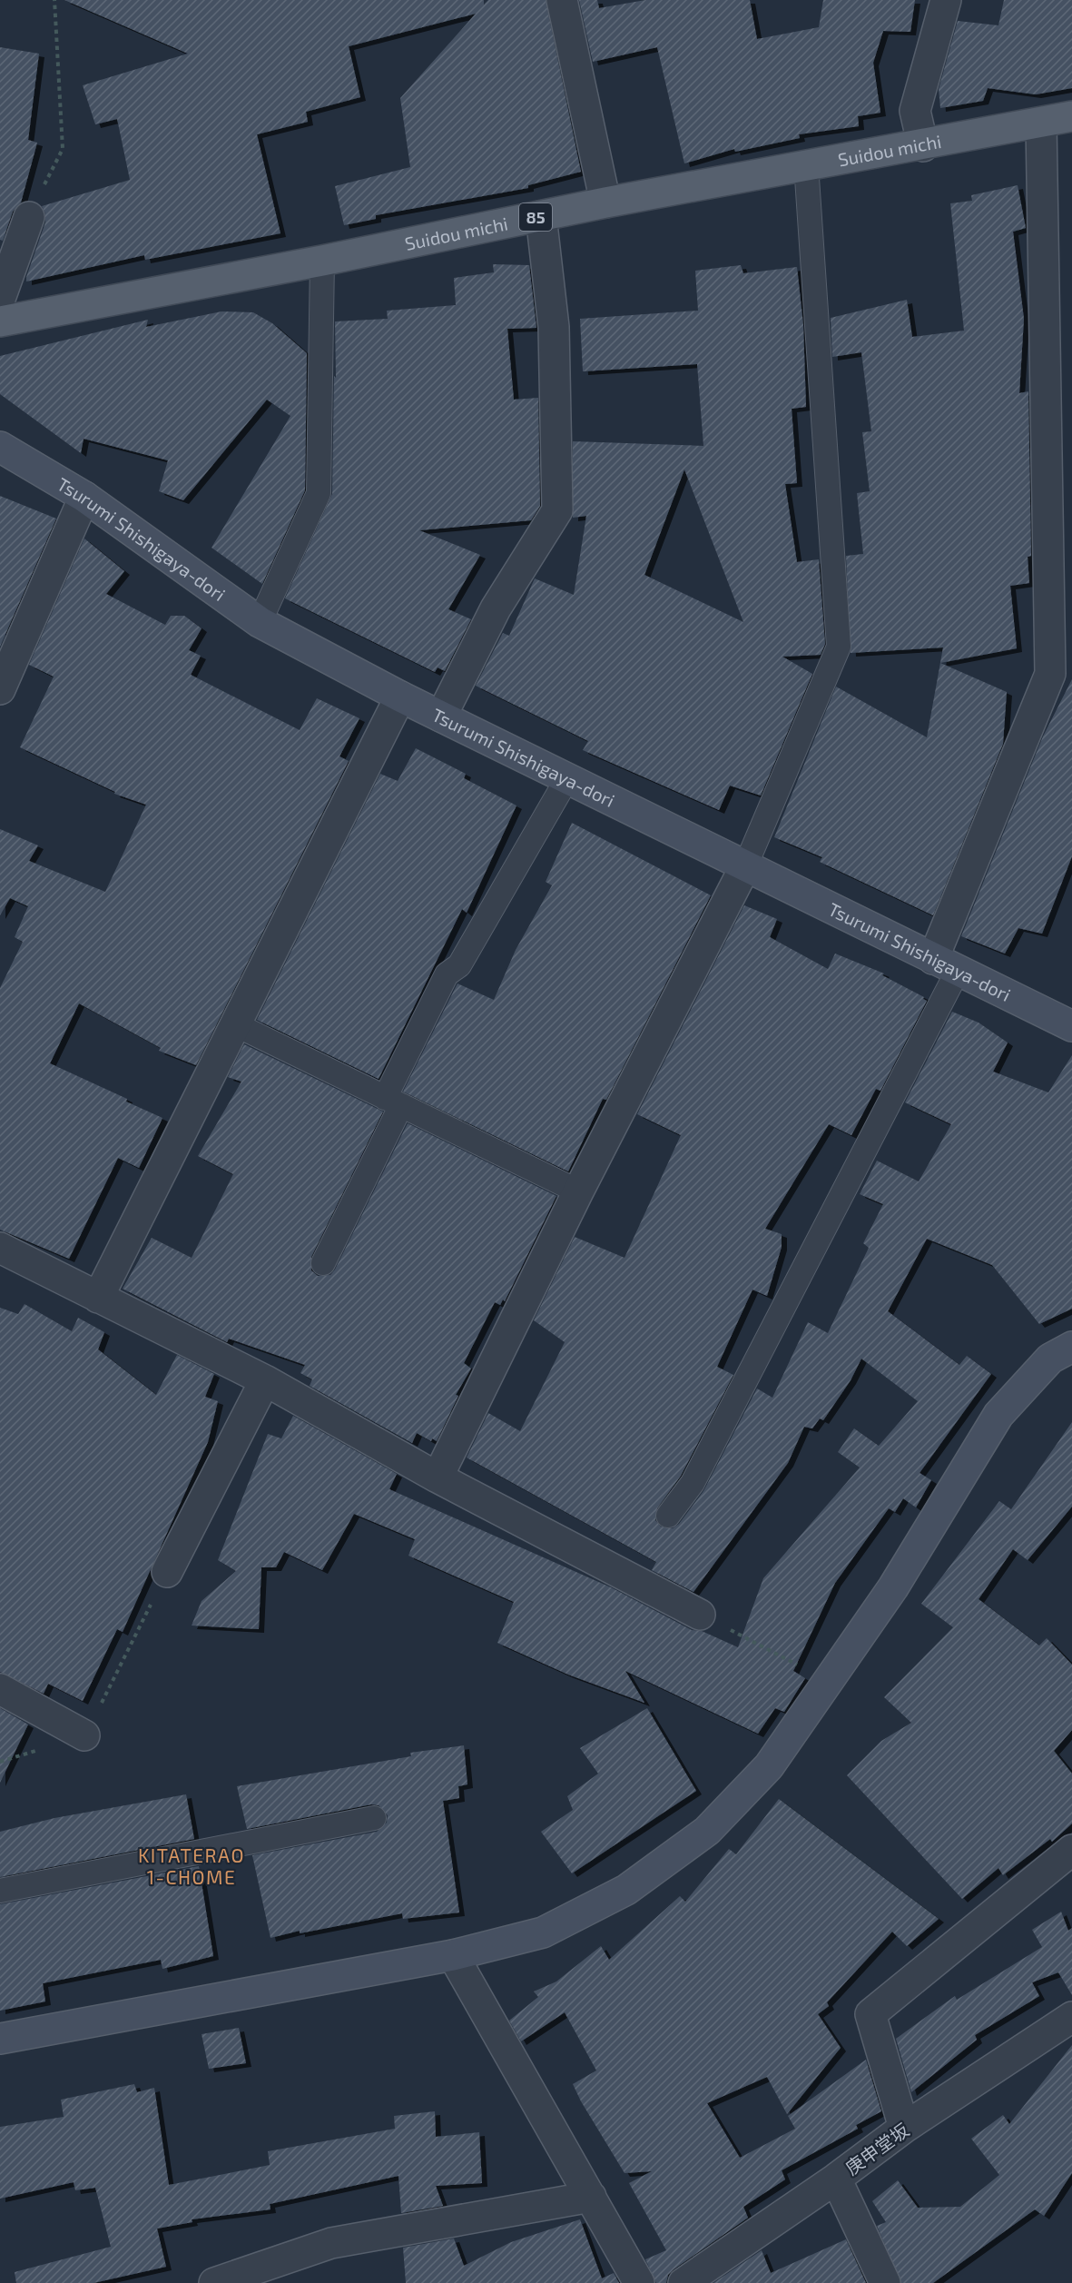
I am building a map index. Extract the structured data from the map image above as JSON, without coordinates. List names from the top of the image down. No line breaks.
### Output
{"streets":{"main road":["Suidou michi","85"],"street":["Tsurumi Shishigaya-dori","庚申堂坂"]},"districts":["KITATERAO 1-CHOME"]}
